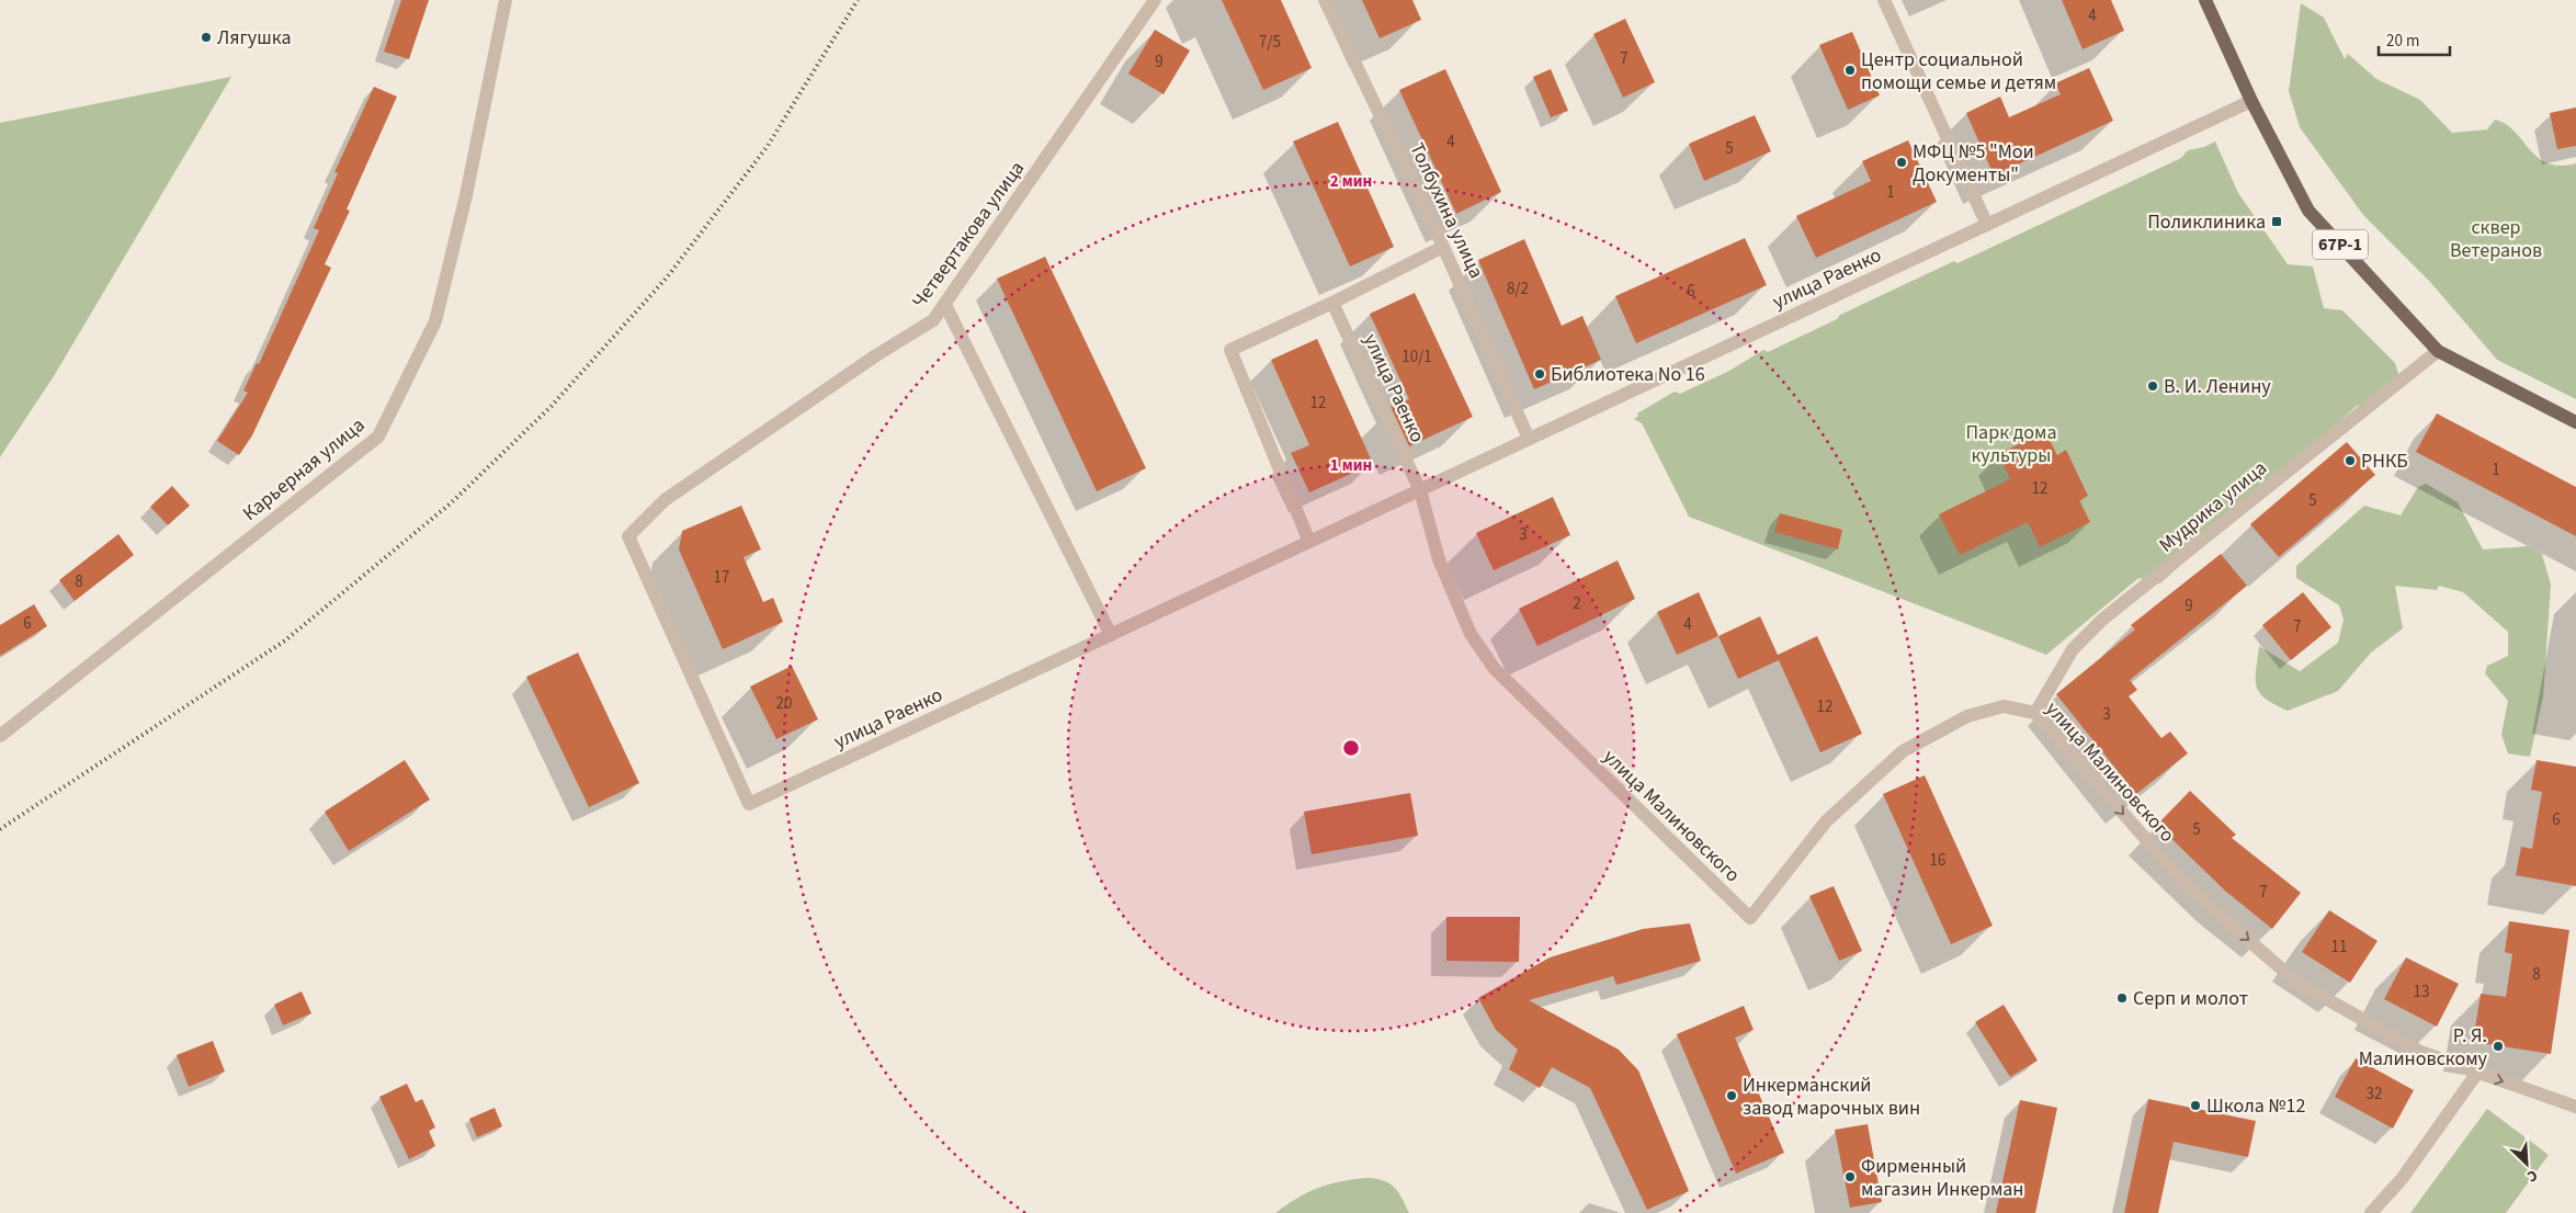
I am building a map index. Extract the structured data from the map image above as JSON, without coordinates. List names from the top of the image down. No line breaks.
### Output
{"streets":{"main road":["67Р-1"],"street":["Толбухина улица","Четвертакова улица","улица Раенко","Карьерная улица","Мудрика улица","улица Малиновского"]},"crossings":[["Толбухина улица","улица Раенко"],["Четвертакова улица","улица Раенко"],["67Р-1","улица Раенко"],["67Р-1","Мудрика улица"],["улица Раенко","улица Малиновского"],["Мудрика улица","улица Малиновского"]],"one_way":["улица Малиновского"],"parks":["сквер Ветеранов","Парк дома культуры"],"places":{"other":["Лягушка","Центр социальной помощи семье и детям","МФЦ №5 \"Мои Документы\"","Библиотека No 16","В. И. Ленину","РНКБ","Серп и молот","Р. Я. Малиновскому","Инкерманский завод марочных вин","Школа №12","Фирменный магазин Инкерман"],"transit":["Поликлиника"]},"house_numbers":["4","7/5","7","9","4","5","1","8/2","6","10/1","12","1","12","5","3","17","8","2","9","6","4","7","20","12","3","6","5","16","7","11","8","13","32"],"scale_bar":"20 m","north":"bottom right","rings":["2 мин","1 мин"]}
